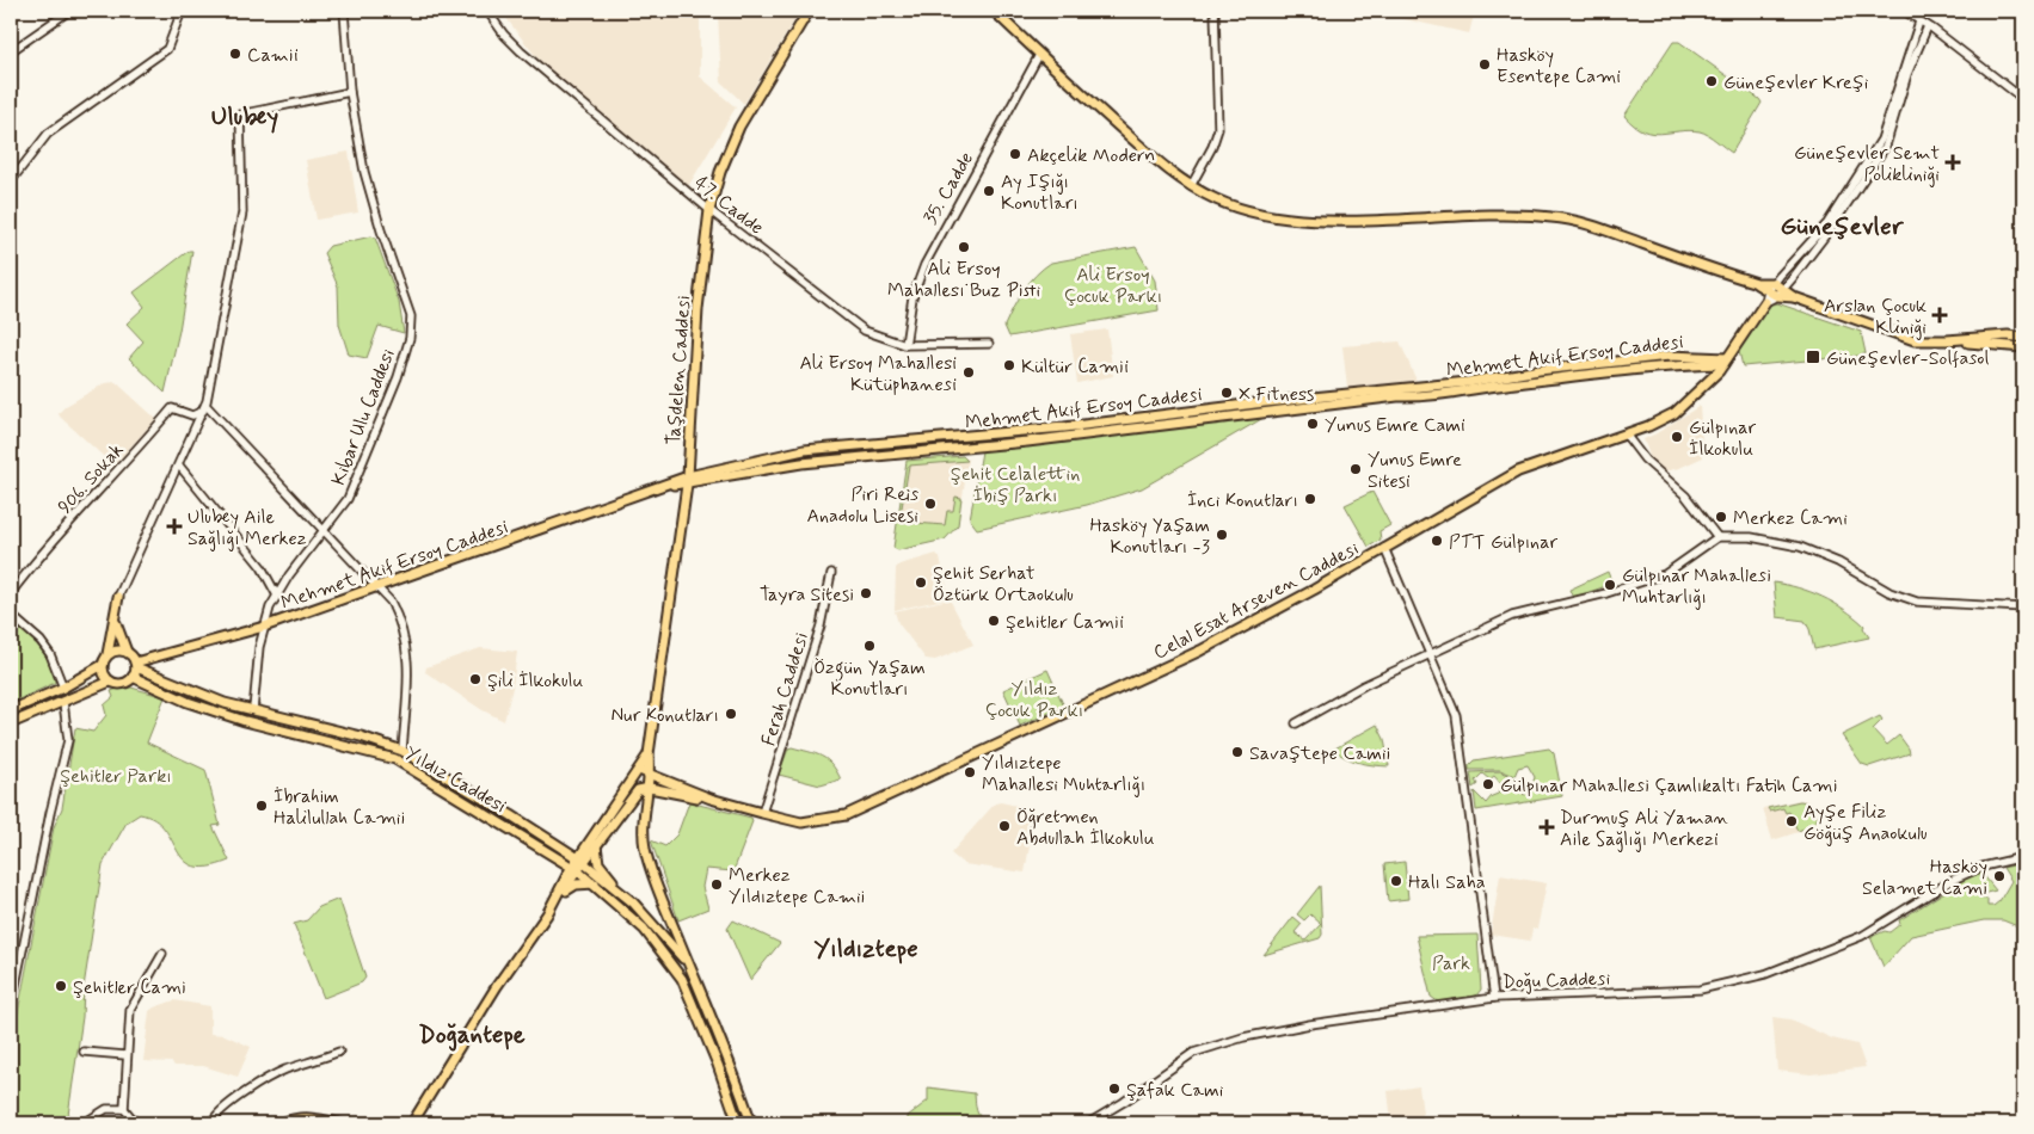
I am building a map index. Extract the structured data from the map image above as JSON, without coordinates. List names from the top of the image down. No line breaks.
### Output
{"streets":{"main road":["Mehmet Akif Ersoy Caddesi","Taşdelen Caddesi","Celal Esat Arseven Caddesi","Yıldız Caddesi"],"street":["35. Cadde","47. Cadde","Kibar Ulu Caddesi","906. Sokak","Ferah Caddesi","Doğu Caddesi"]},"crossings":[["35. Cadde","47. Cadde"],["47. Cadde","Taşdelen Caddesi"],["Mehmet Akif Ersoy Caddesi","Taşdelen Caddesi"],["Mehmet Akif Ersoy Caddesi","Kibar Ulu Caddesi"],["Mehmet Akif Ersoy Caddesi","Celal Esat Arseven Caddesi"],["Mehmet Akif Ersoy Caddesi","Yıldız Caddesi"],["Kibar Ulu Caddesi","Yıldız Caddesi"],["Celal Esat Arseven Caddesi","Ferah Caddesi"]],"districts":["Ulubey","Güneşevler","Yıldıztepe","Doğantepe"],"parks":["Ali Ersoy Çocuk Parkı","Şehit Celalettin İbiş Parkı","Yıldız Çocuk Parkı","Şehitler Parkı","Park"],"places":{"other":["Camii","Hasköy Esentepe Cami","Güneşevler Kreşi","Akçelik Modern","Ay Işığı Konutları","Ali Ersoy Mahallesi̇ Buz Pisti","Kültür Camii","Ali Ersoy Mahallesi Kütüphanesi","X Fitness","Yunus Emre Cami","Gülpınar İlkokulu","Yunus Emre Sitesi","İnci Konutları","Piri Reis Anadolu Lisesi","Merkez Cami","Hasköy Yaşam Konutları -3","PTT Gülpınar","Şehit Serhat Öztürk Ortaokulu","Gülpınar Mahallesi Muhtarlığı","Tayra Sitesi","Şehitler Camii","Özgün Yaşam Konutları","Şili İlkokulu","Nur Konutları","Savaştepe Camii","Yıldıztepe Mahallesi Muhtarlığı","Gülpınar Mahallesi Çamlıkaltı Fatih Cami","İbrahim Halilullah Camii","Ayşe Filiz Göğüş Anaokulu","Öğretmen Abdullah İlkokulu","Hasköy Selamet Cami","Halı Saha","Merkez Yıldıztepe Camii","Şehitler Cami","Şafak Cami"],"health":["Güneşevler Semt Polikliniği","Arslan Çocuk Kliniği","Ulubey Aile Sağlığı Merkez","Durmuş Ali Yaman Aile Sağlığı Merkezi"],"transit":["Güneşevler-Solfasol"]}}
